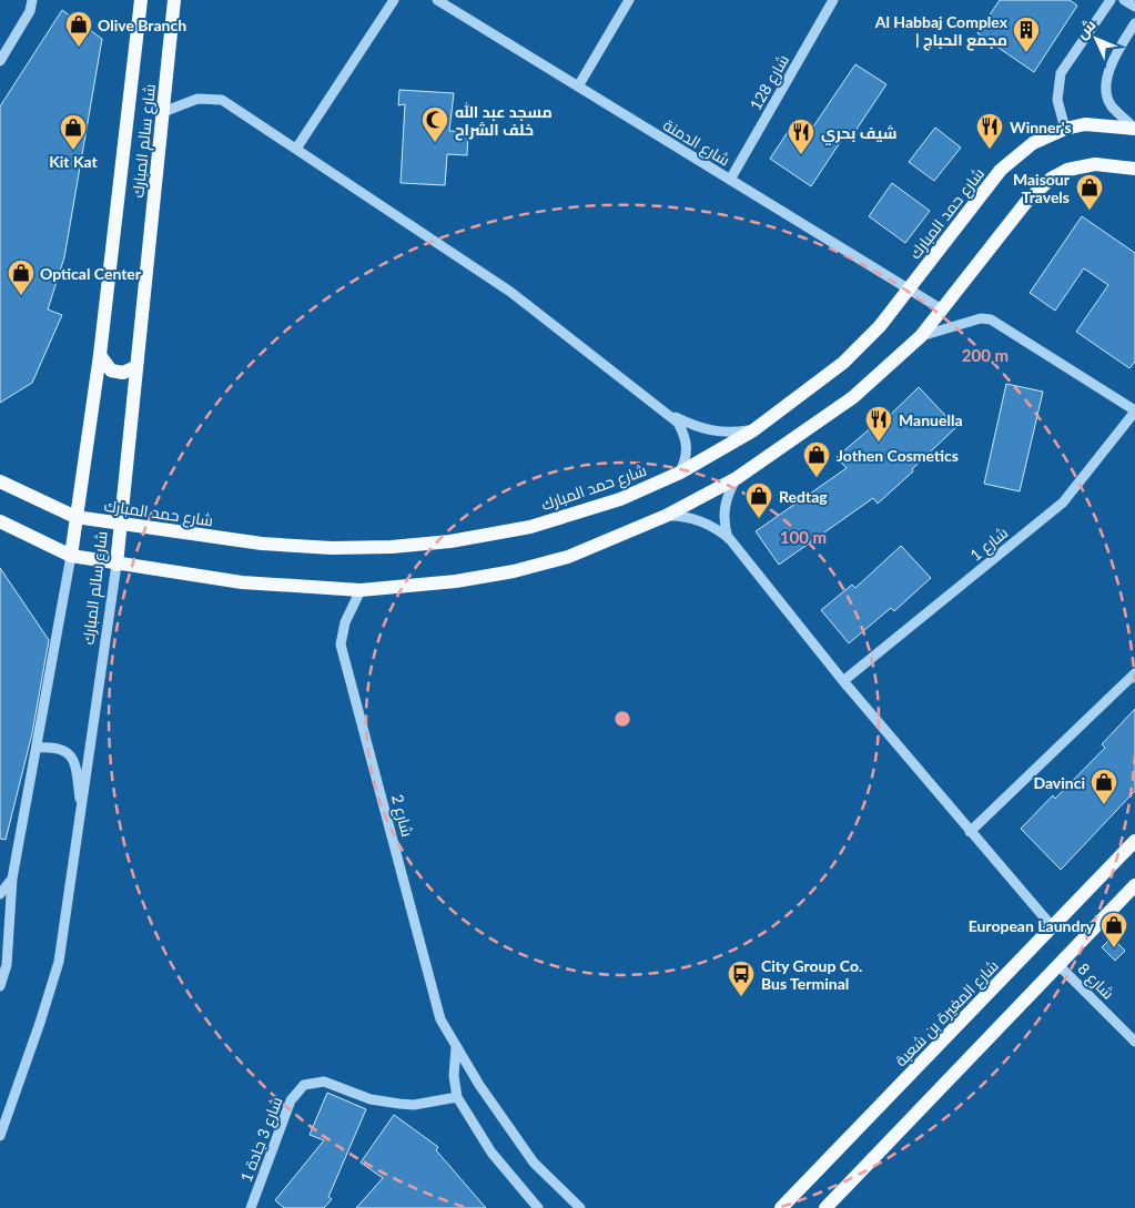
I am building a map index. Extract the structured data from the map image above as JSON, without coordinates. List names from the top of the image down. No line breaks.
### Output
{"streets":{"main road":["شارع سالم المبارك","شارع حمد المبارك","شارع المغيرة بن شعبة"],"street":["شارع 128","شارع الدمنة","شارع 1","شارع 2","شارع 8","شارع 3 جادة 1"]},"crossings":[["شارع 128","شارع الدمنة"],["شارع سالم المبارك","شارع حمد المبارك"],["شارع الدمنة","شارع حمد المبارك"]],"places":{"shop":["Olive Branch","Kit Kat","Maisour Travels","Optical Center","Jothen Cosmetics","Redtag","Davinci","European Laundry"],"building":["Al Habbaj Complex | مجمع الحباج"],"mosque":["مسجد عبد الله خلف الشراح"],"restaurant":["Winner's","شيف بحري","Manuella"],"bus stop":["City Group Co. Bus Terminal"]},"north":"top left","rings":["200 m","100 m"]}
